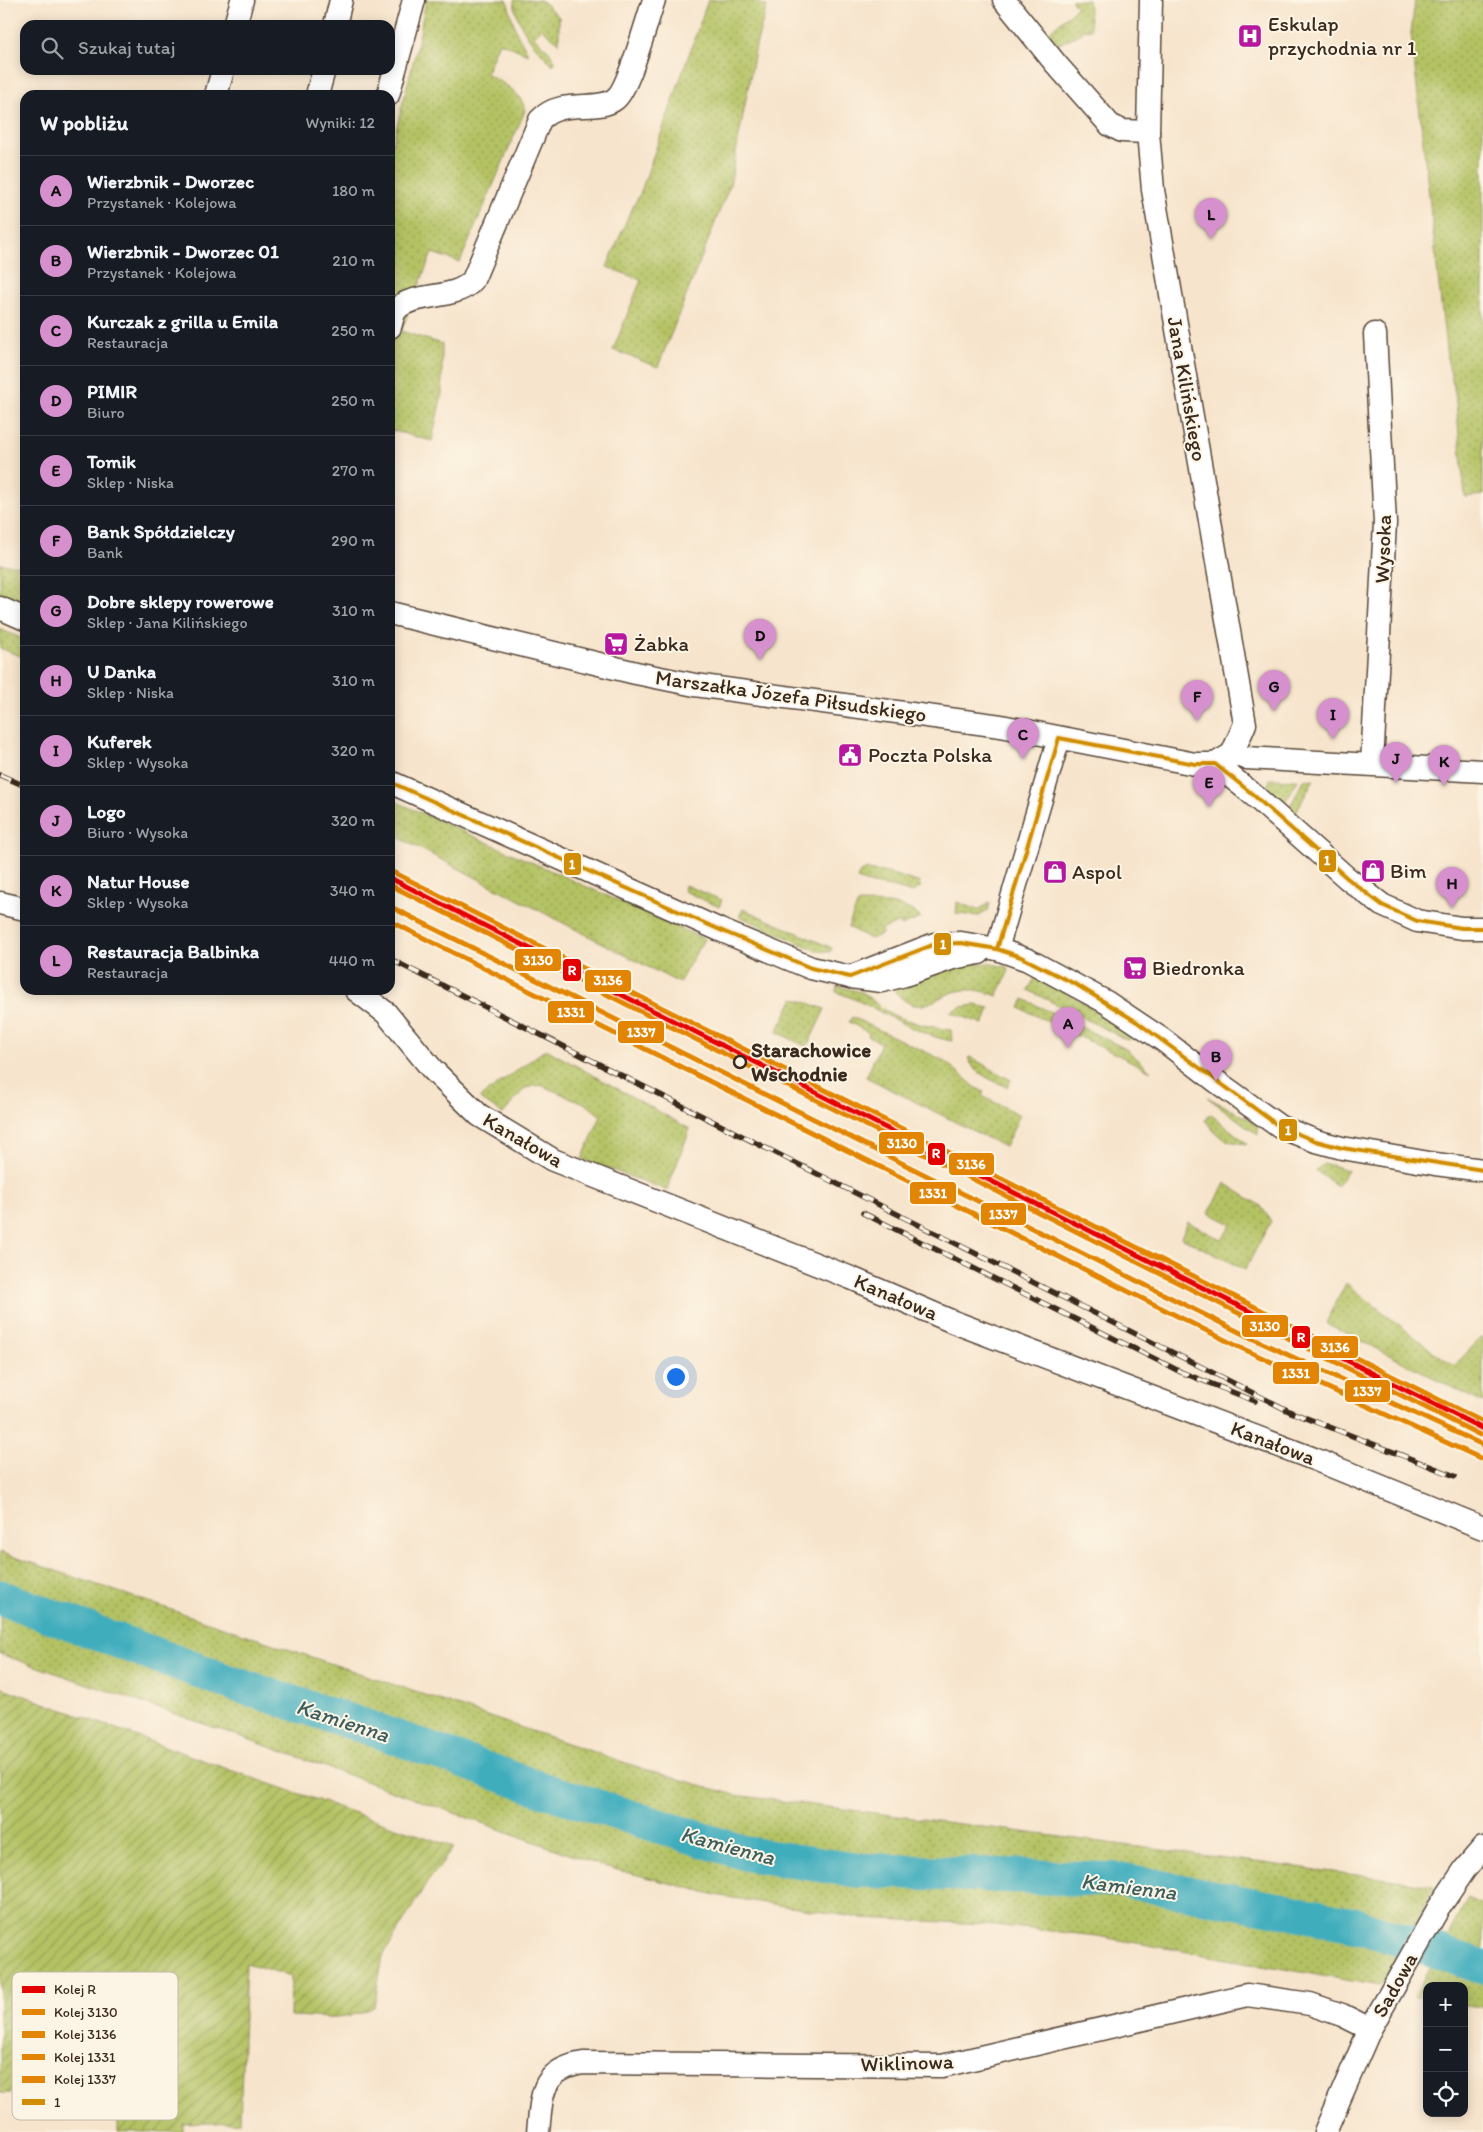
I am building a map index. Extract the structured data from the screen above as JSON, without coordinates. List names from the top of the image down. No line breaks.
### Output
{"streets":{"street":["Jana Kilińskiego","Wysoka","Marszałka Józefa Piłsudskiego","Kanałowa","Sadowa","Wiklinowa"]},"crossings":[["Jana Kilińskiego","Marszałka Józefa Piłsudskiego"],["Sadowa","Wiklinowa"]],"water":["Kamienna"],"places":{"hospital":["Eskulap przychodnia nr 1"],"supermarket":["Żabka","Biedronka"],"public building":["Poczta Polska"],"shop":["Bim","Aspol"],"other":["Starachowice Wschodnie"]},"lines":["transit line 1","rail line 3136","rail line R","rail line 3130","rail line 1337","rail line 1331"],"legend":["Kolej R","Kolej 3130","Kolej 3136","Kolej 1331","Kolej 1337","1"],"page":{"search":"Szukaj tutaj","heading":["W pobliżu","Wyniki: 12"],"list":[{"mark":"A","name":"Wierzbnik - Dworzec","note":"Przystanek · Kolejowa","value":"180 m"},{"mark":"B","name":"Wierzbnik - Dworzec 01","note":"Przystanek · Kolejowa","value":"210 m"},{"mark":"C","name":"Kurczak z grilla u Emila","note":"Restauracja","value":"250 m"},{"mark":"D","name":"PIMIR","note":"Biuro","value":"250 m"},{"mark":"E","name":"Tomik","note":"Sklep · Niska","value":"270 m"},{"mark":"F","name":"Bank Spółdzielczy","note":"Bank","value":"290 m"},{"mark":"G","name":"Dobre sklepy rowerowe","note":"Sklep · Jana Kilińskiego","value":"310 m"},{"mark":"H","name":"U Danka","note":"Sklep · Niska","value":"310 m"},{"mark":"I","name":"Kuferek","note":"Sklep · Wysoka","value":"320 m"},{"mark":"J","name":"Logo","note":"Biuro · Wysoka","value":"320 m"},{"mark":"K","name":"Natur House","note":"Sklep · Wysoka","value":"340 m"},{"mark":"L","name":"Restauracja Balbinka","note":"Restauracja","value":"440 m"}],"pins":["L","D","G","F","I","C","J","K","E","H","A","B"],"map_buttons":["+","−"]}}
